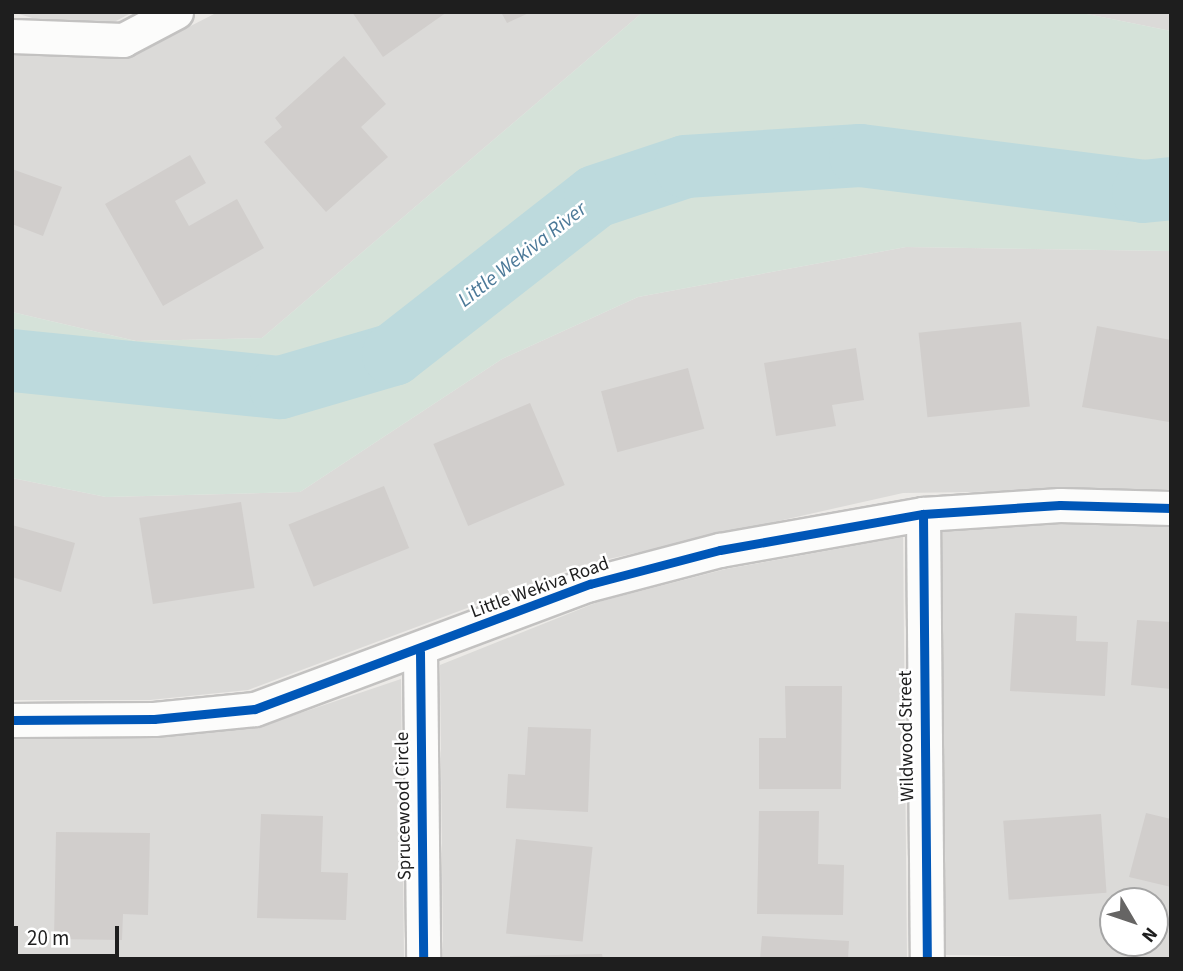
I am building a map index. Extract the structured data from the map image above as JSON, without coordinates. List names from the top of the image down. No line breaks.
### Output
{"streets":{"street":["Little Wekiva Road","Wildwood Street","Sprucewood Circle"]},"crossings":[["Little Wekiva Road","Wildwood Street"],["Little Wekiva Road","Sprucewood Circle"]],"water":["Little Wekiva River"],"scale_bar":"20 m","north":"bottom right"}
